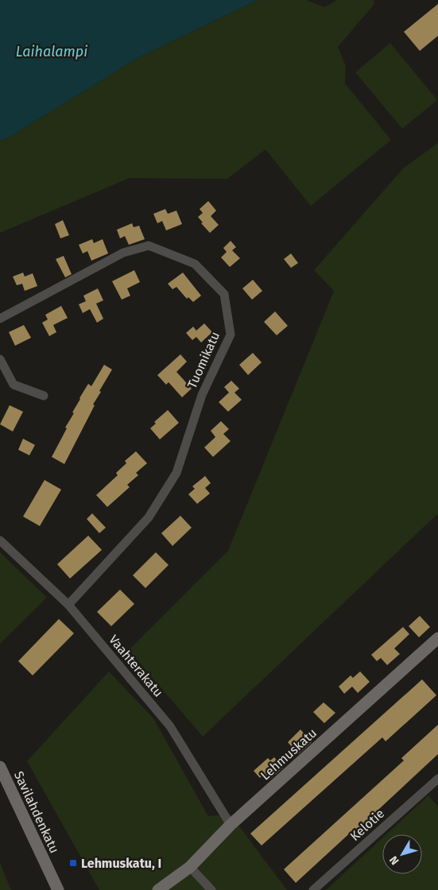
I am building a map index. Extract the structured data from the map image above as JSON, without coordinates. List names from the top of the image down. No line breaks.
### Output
{"streets":{"street":["Tuomikatu","Vaahterakatu","Lehmuskatu","Savilahdenkatu","Kelotie"]},"crossings":[["Tuomikatu","Vaahterakatu"],["Vaahterakatu","Lehmuskatu"]],"water":["Laihalampi"],"places":{"transit":["Lehmuskatu, I"]},"north":"bottom left"}
